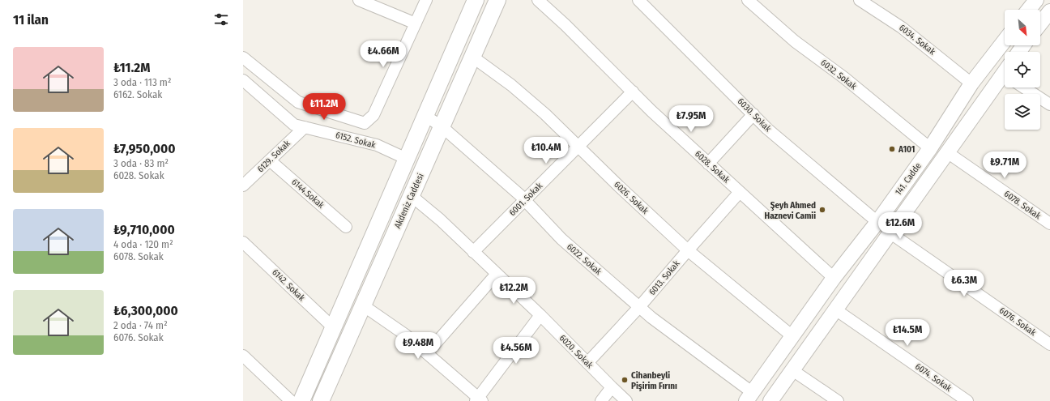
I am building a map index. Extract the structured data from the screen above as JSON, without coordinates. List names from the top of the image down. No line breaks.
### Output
{"streets":{"main road":["Akdeniz Caddesi"],"street":["6034. Sokak","6032. Sokak","6030. Sokak","6152. Sokak","6129. Sokak","6028. Sokak","141. Cadde","6144.Sokak","6026. Sokak","6001. Sokak","6078. Sokak","6022. Sokak","6013. Sokak","6142. Sokak","6076. Sokak","6020. Sokak","6074. Sokak"]},"crossings":[["6034. Sokak","141. Cadde"],["6032. Sokak","141. Cadde"],["6030. Sokak","141. Cadde"],["6152. Sokak","6129. Sokak"],["6152. Sokak","Akdeniz Caddesi"],["6129. Sokak","6144.Sokak"],["6028. Sokak","141. Cadde"],["6028. Sokak","6001. Sokak"],["6028. Sokak","6013. Sokak"],["141. Cadde","6026. Sokak"],["141. Cadde","6078. Sokak"],["141. Cadde","6022. Sokak"],["141. Cadde","6076. Sokak"],["141. Cadde","6074. Sokak"],["6026. Sokak","6001. Sokak"],["6026. Sokak","Akdeniz Caddesi"],["6026. Sokak","6013. Sokak"],["6001. Sokak","6022. Sokak"],["6001. Sokak","6020. Sokak"],["Akdeniz Caddesi","6022. Sokak"],["Akdeniz Caddesi","6142. Sokak"],["Akdeniz Caddesi","6020. Sokak"],["6022. Sokak","6013. Sokak"],["6013. Sokak","6020. Sokak"]],"places":["A101","Şeyh Ahmed Haznevi Camii","Cihanbeyli Pişirim Fırını"],"north":"bottom right","page":{"heading":"11 ilan","list":[{"name":"₺11.2M","note":"3 oda · 113 m² · 6162. Sokak"},{"name":"₺7,950,000","note":"3 oda · 83 m² · 6028. Sokak"},{"name":"₺9,710,000","note":"4 oda · 120 m² · 6078. Sokak"},{"name":"₺6,300,000","note":"2 oda · 74 m² · 6076. Sokak"}],"price":["₺4.66M","₺11.2M","₺7.95M","₺10.4M","₺9.71M","₺12.6M","₺6.3M","₺12.2M","₺14.5M","₺9.48M","₺4.56M"]}}
